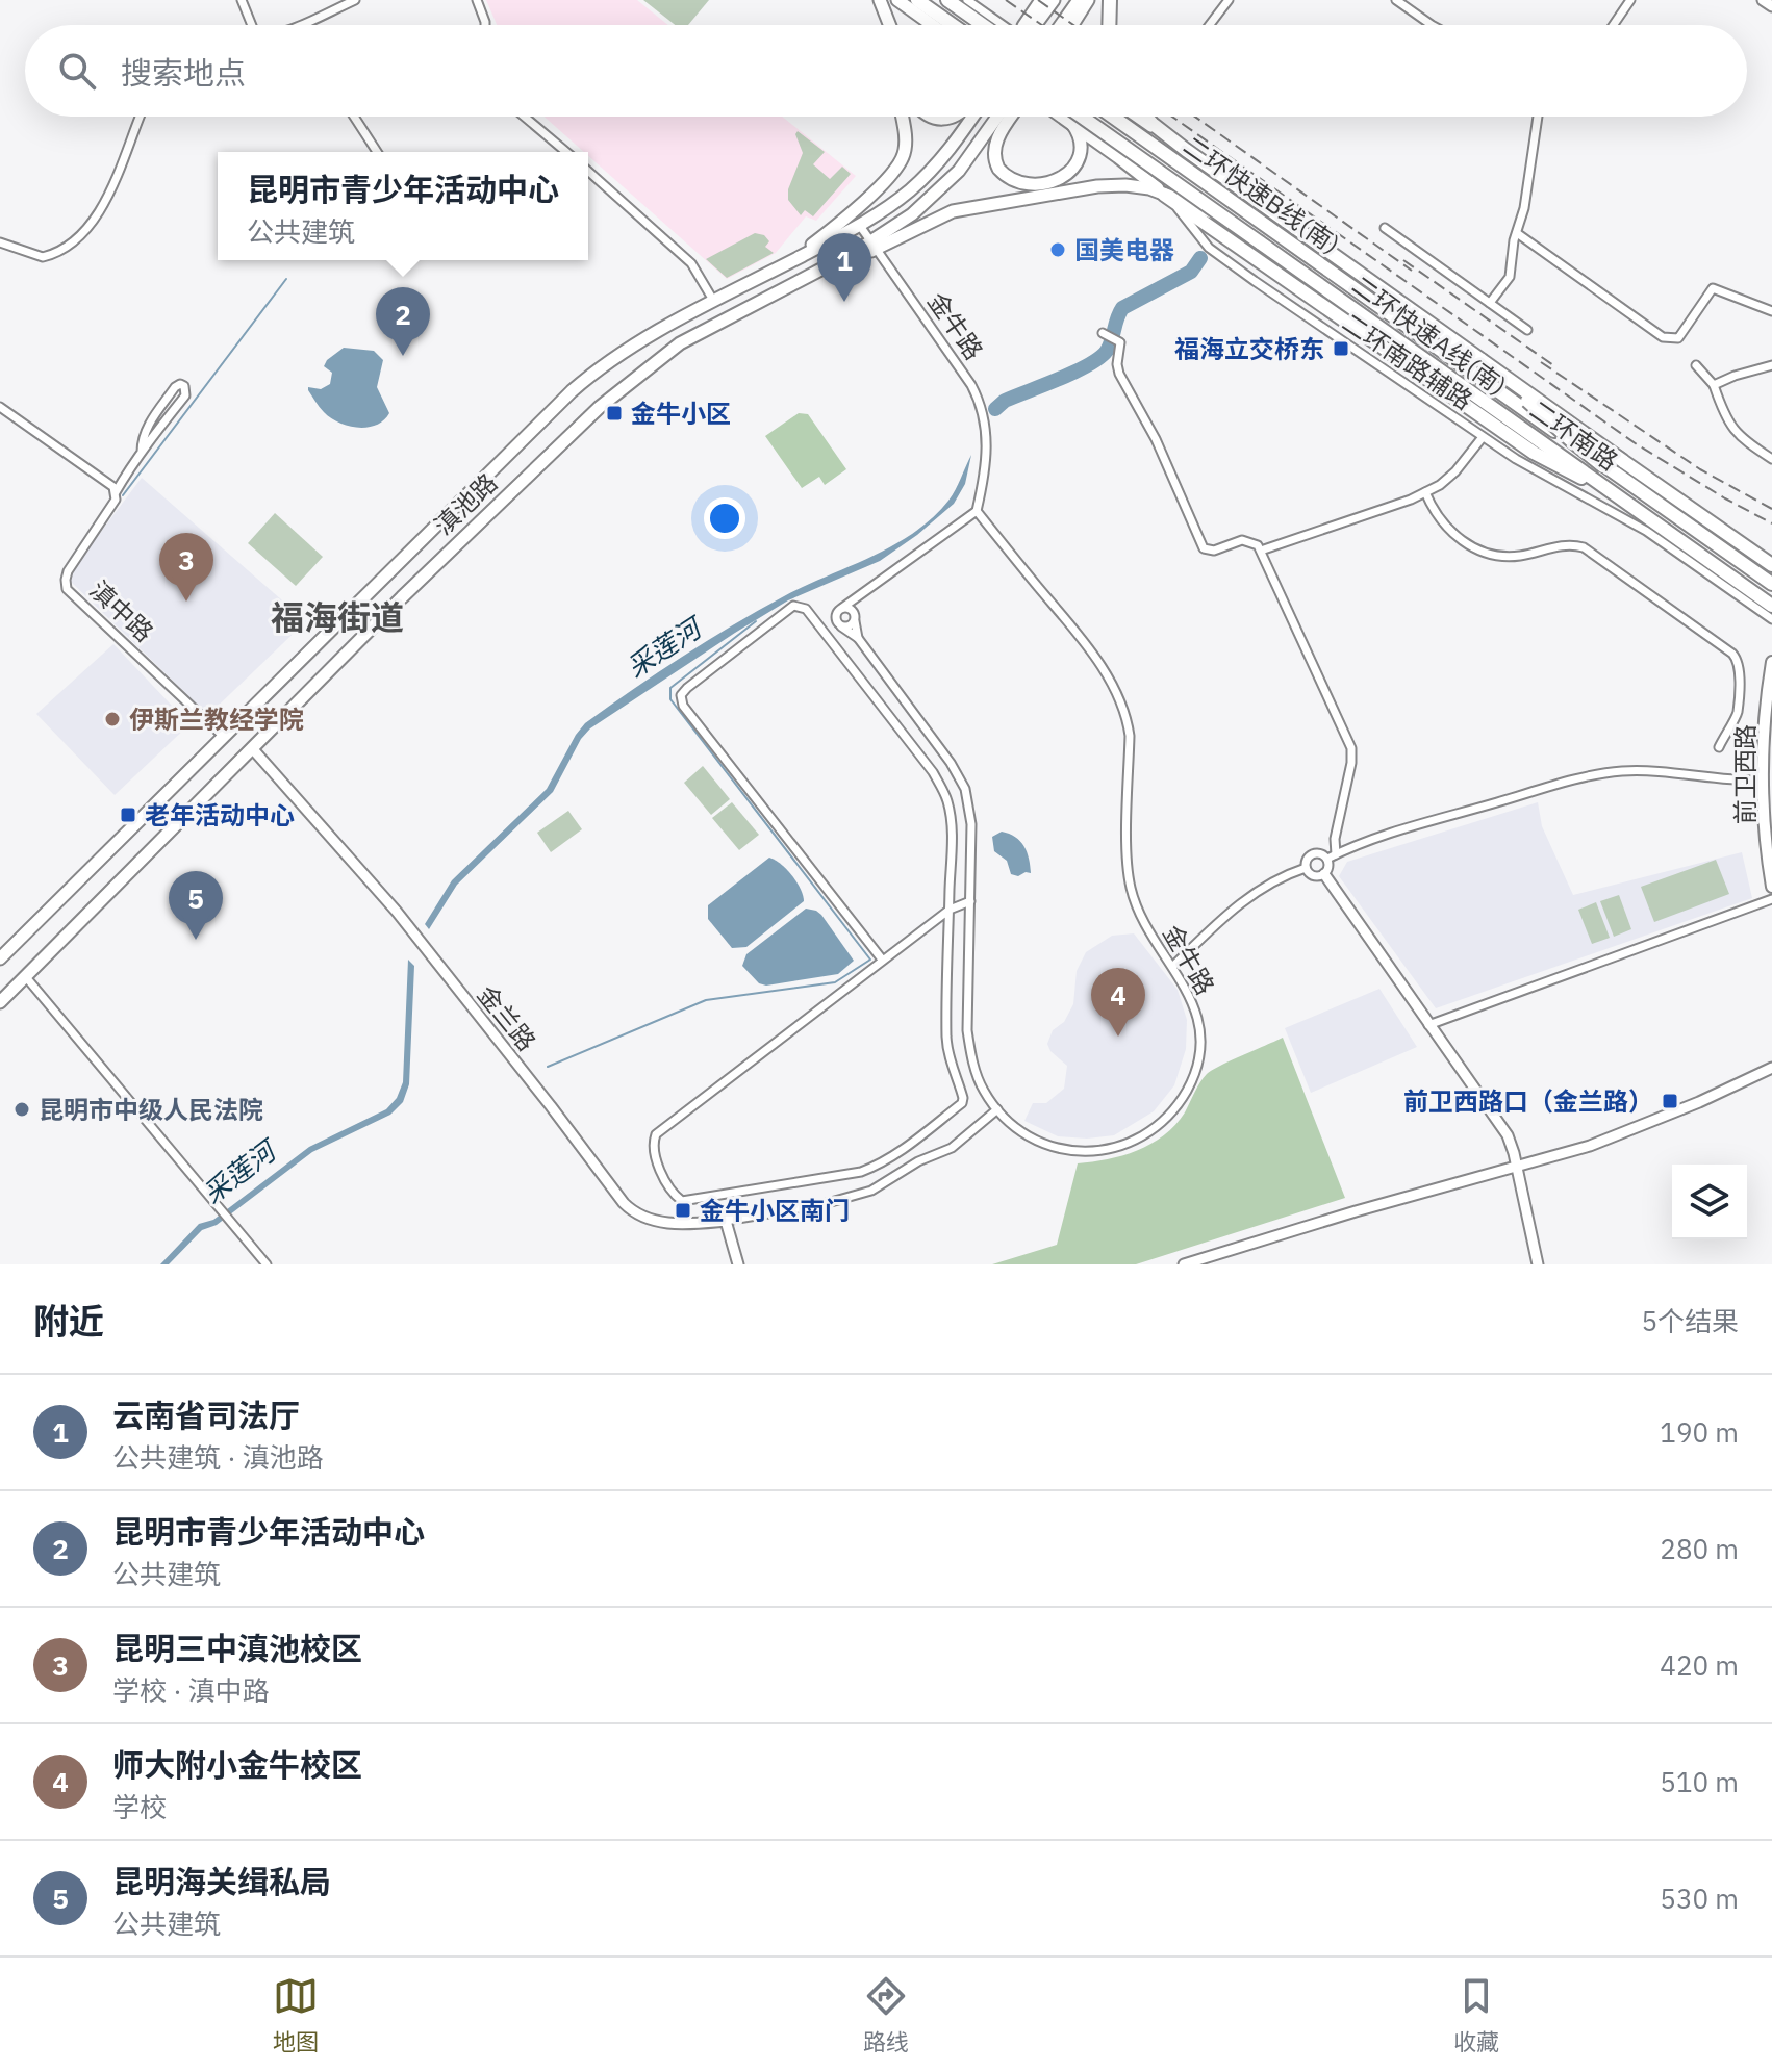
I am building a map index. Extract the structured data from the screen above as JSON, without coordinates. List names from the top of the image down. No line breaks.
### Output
{"streets":{"highway":["二环快速B线(南)","二环快速A线(南)"],"main road":["二环南路","滇池路","前卫西路"],"street":["金牛路","二环南路辅路","滇中路","金兰路"]},"crossings":[["二环快速B线(南)","二环南路"],["金牛路","滇池路"],["二环快速A线(南)","二环南路"],["滇池路","滇中路"],["滇池路","金兰路"]],"districts":["福海街道"],"water":["采莲河"],"places":{"other":["国美电器","伊斯兰教经学院","昆明市中级人民法院"],"transit":["福海立交桥东","金牛小区","老年活动中心","前卫西路口（金兰路）","金牛小区南门"]},"page":{"search":"搜索地点","popup":["昆明市青少年活动中心","公共建筑"],"pins":["1","2","3","5","4"],"heading":["附近","5个结果"],"list":[{"mark":"1","name":"云南省司法厅","note":"公共建筑 · 滇池路","value":"190 m"},{"mark":"2","name":"昆明市青少年活动中心","note":"公共建筑","value":"280 m"},{"mark":"3","name":"昆明三中滇池校区","note":"学校 · 滇中路","value":"420 m"},{"mark":"4","name":"师大附小金牛校区","note":"学校","value":"510 m"},{"mark":"5","name":"昆明海关缉私局","note":"公共建筑","value":"530 m"}],"nav":["地图","路线","收藏"]}}
